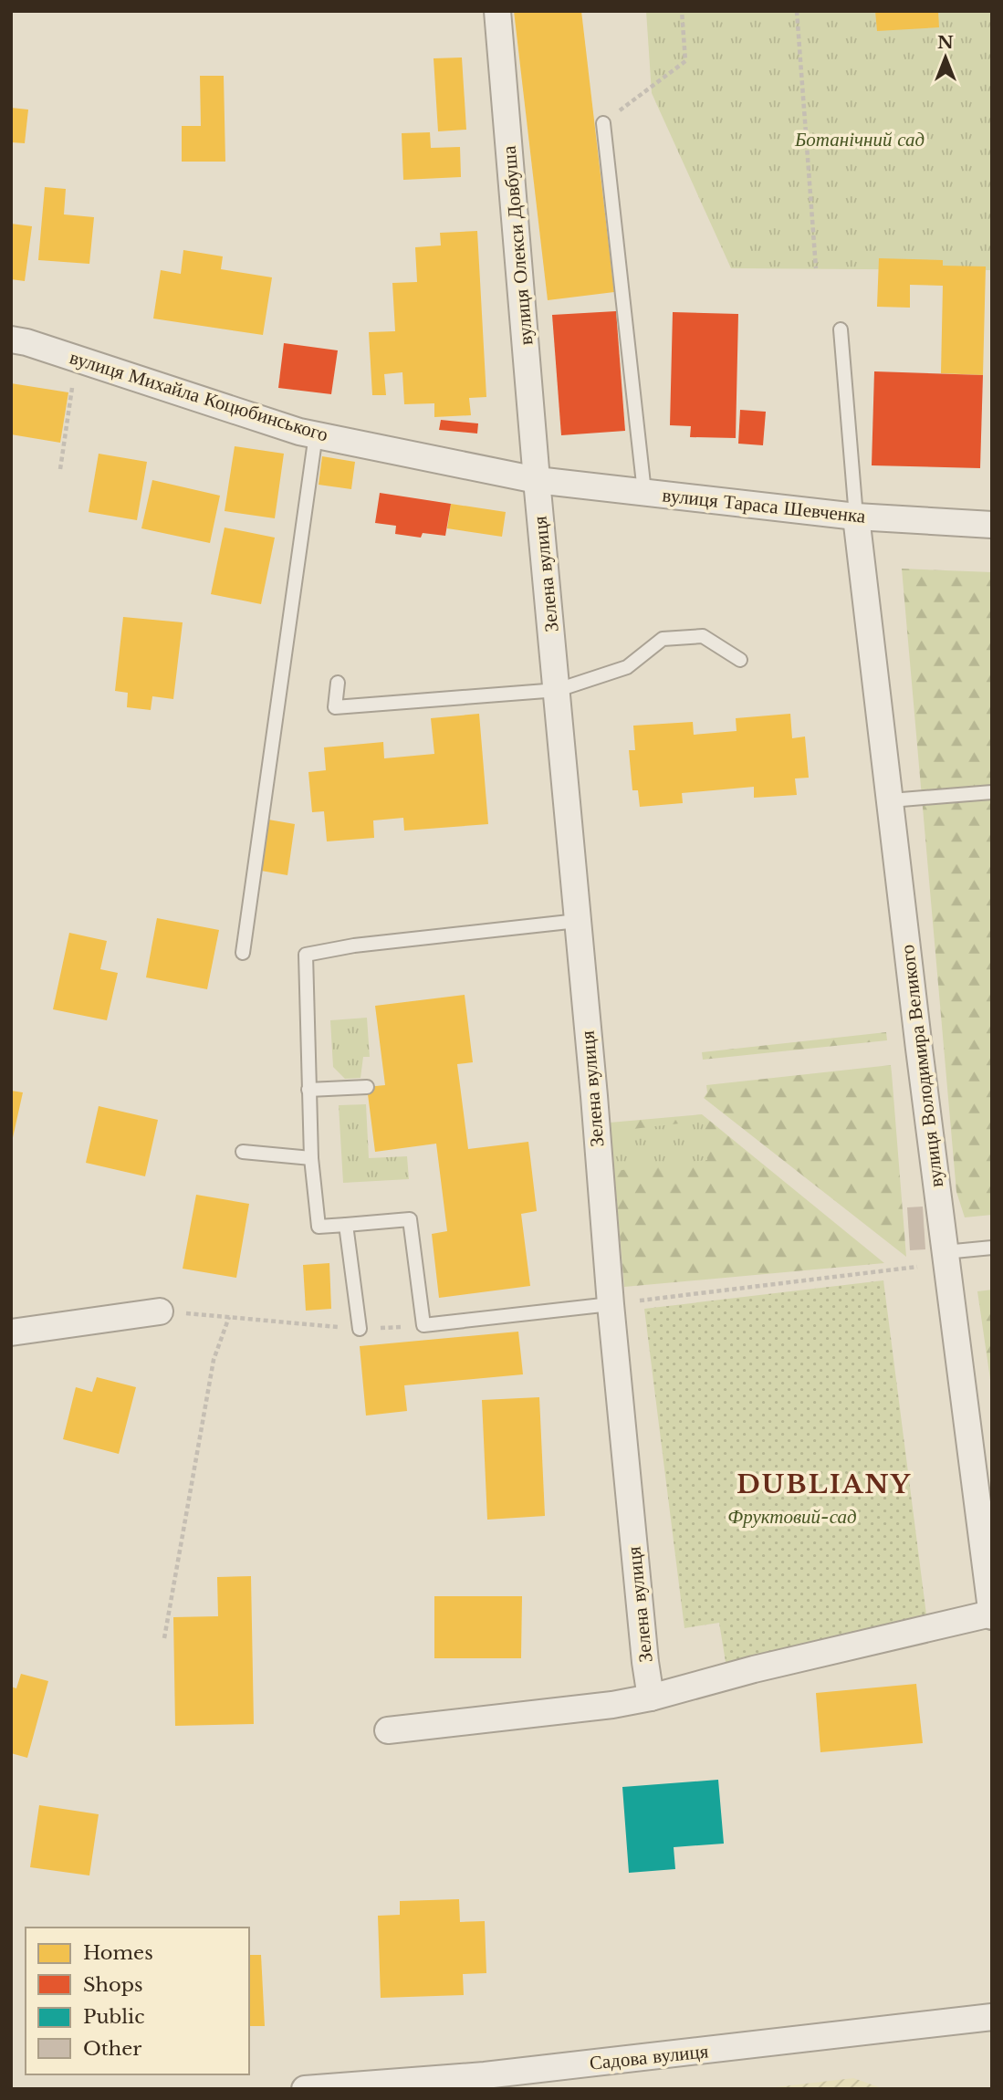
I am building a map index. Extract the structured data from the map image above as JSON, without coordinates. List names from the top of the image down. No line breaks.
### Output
{"streets":{"street":["вулиця Олекси Довбуша","вулиця Михайла Коцюбинського","вулиця Тараса Шевченка","Зелена вулиця","вулиця Володимира Великого","Садова вулиця"]},"crossings":[["вулиця Олекси Довбуша","вулиця Михайла Коцюбинського"],["вулиця Олекси Довбуша","вулиця Тараса Шевченка"],["вулиця Олекси Довбуша","Зелена вулиця"],["вулиця Михайла Коцюбинського","вулиця Тараса Шевченка"],["вулиця Михайла Коцюбинського","Зелена вулиця"],["вулиця Тараса Шевченка","Зелена вулиця"],["вулиця Тараса Шевченка","вулиця Володимира Великого"]],"districts":["DUBLIANY"],"parks":["Ботанічний сад","Фруктовий-сад"],"legend":["Homes","Shops","Public","Other"],"north":"top"}
